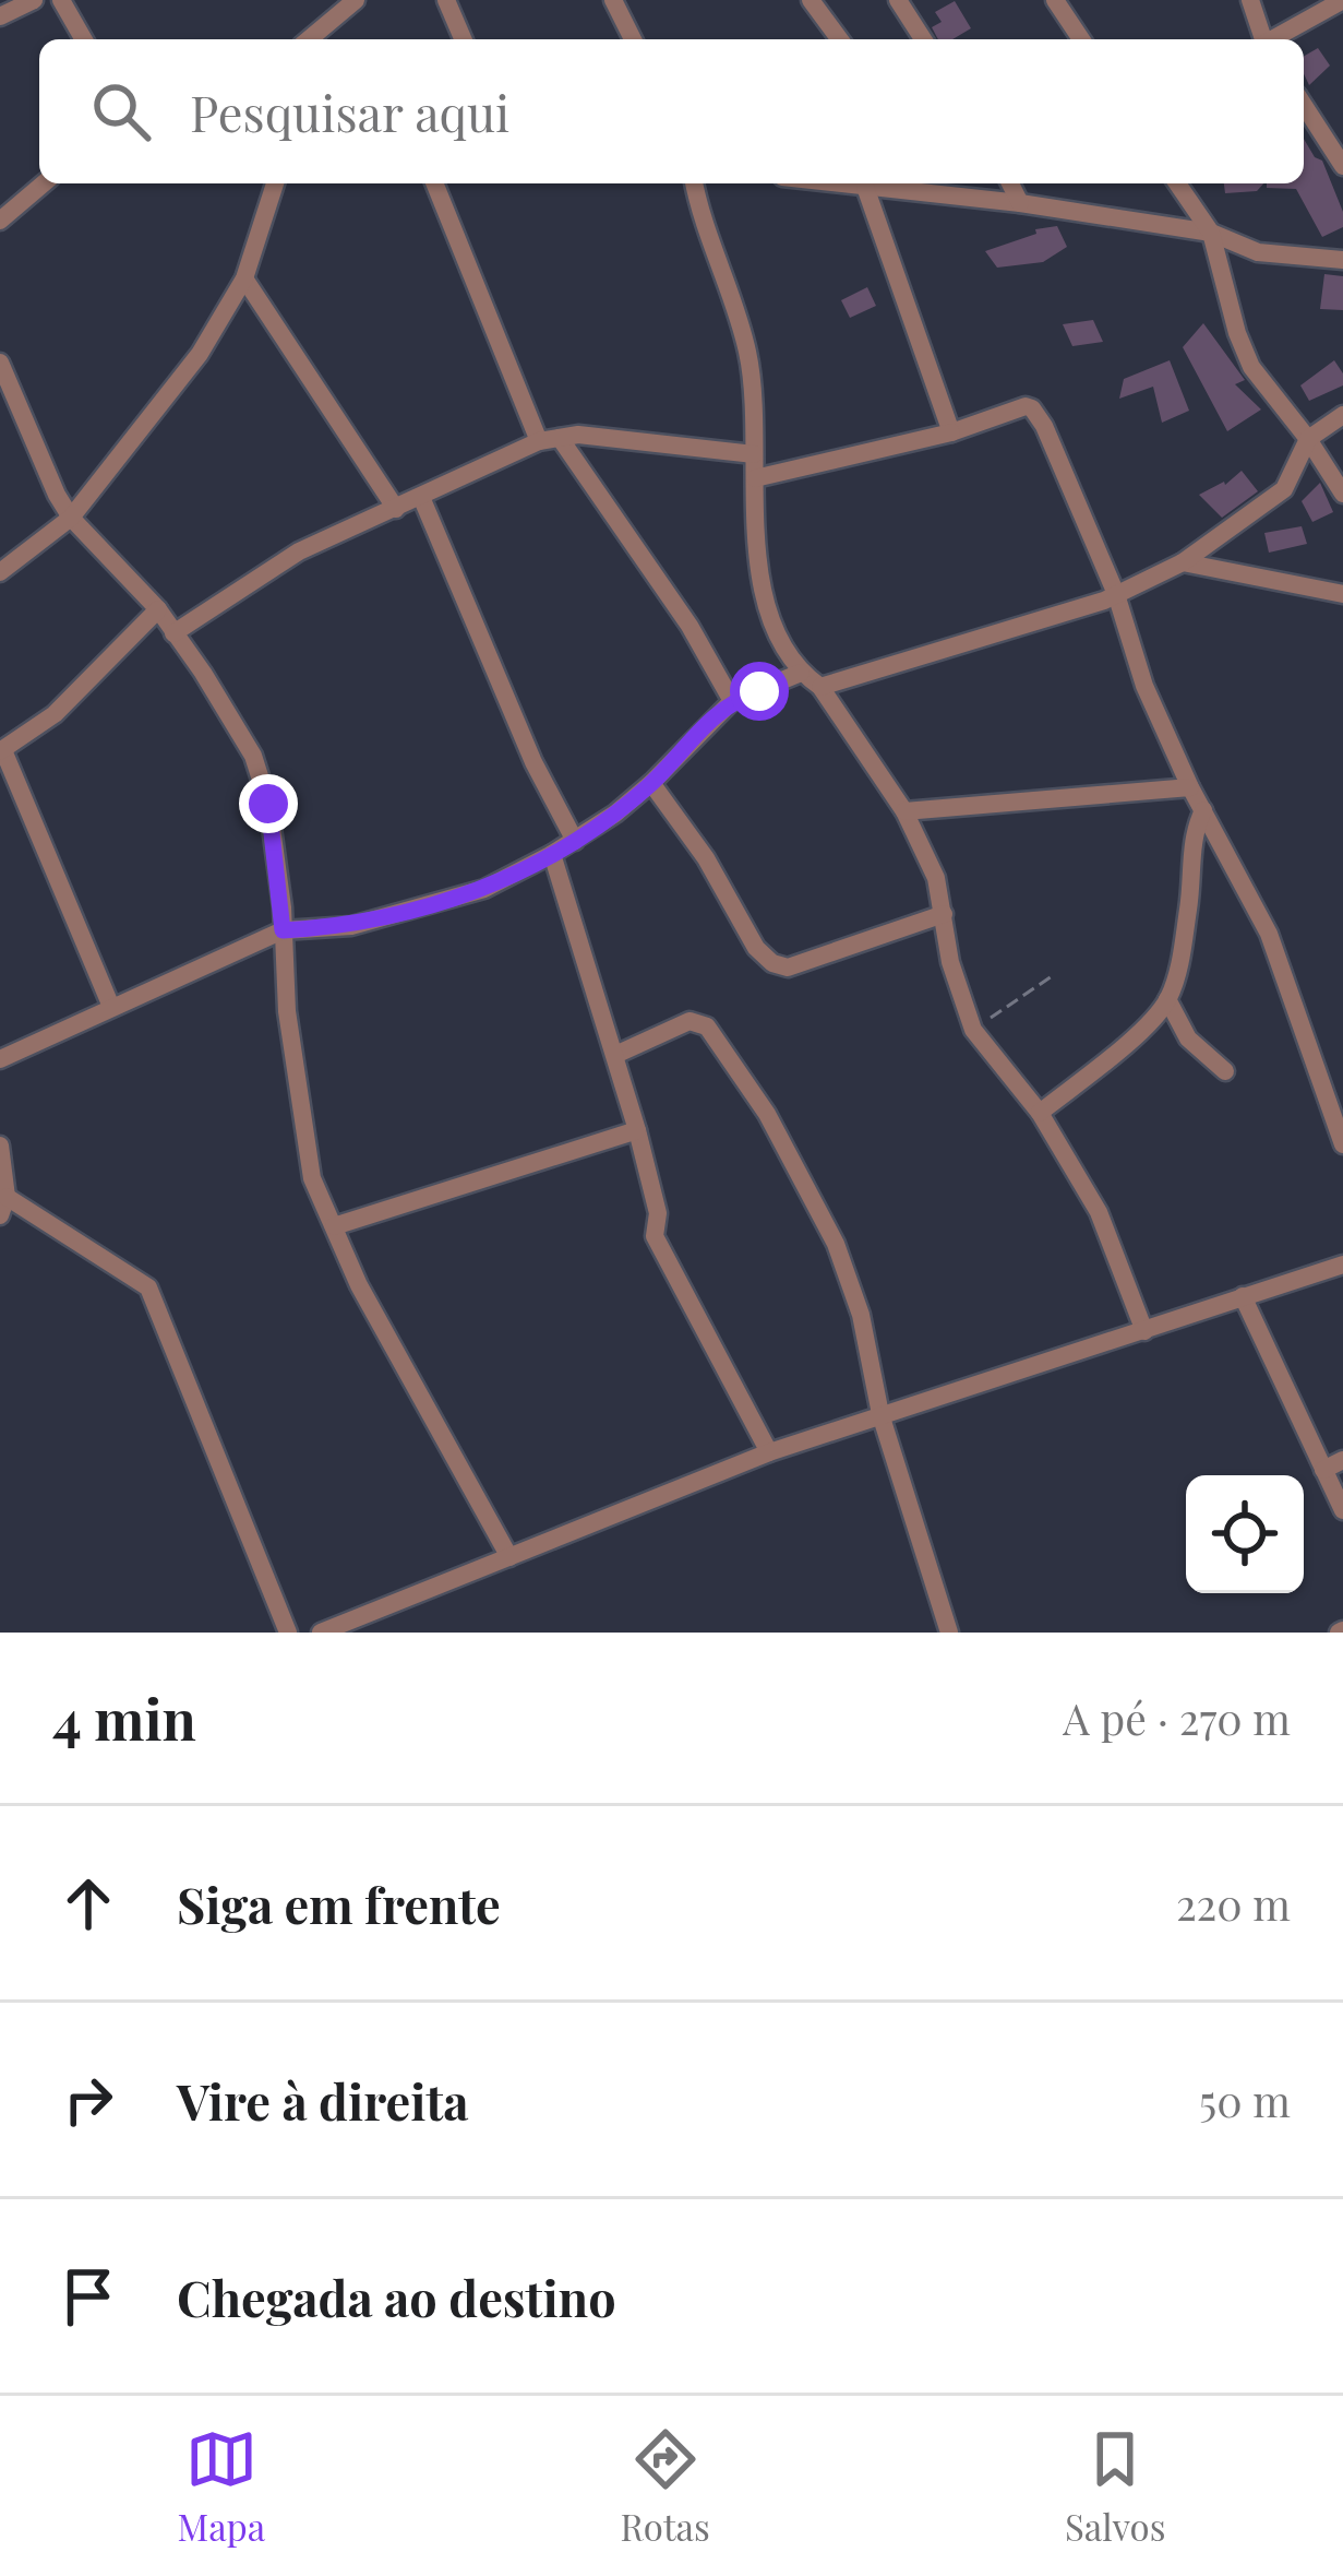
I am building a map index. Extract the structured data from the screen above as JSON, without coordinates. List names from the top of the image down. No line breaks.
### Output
{"page":{"search":"Pesquisar aqui","heading":["4 min","A pé · 270 m"],"list":[["Siga em frente","220 m"],["Vire à direita","50 m"],"Chegada ao destino"],"nav":["Mapa","Rotas","Salvos"]}}
